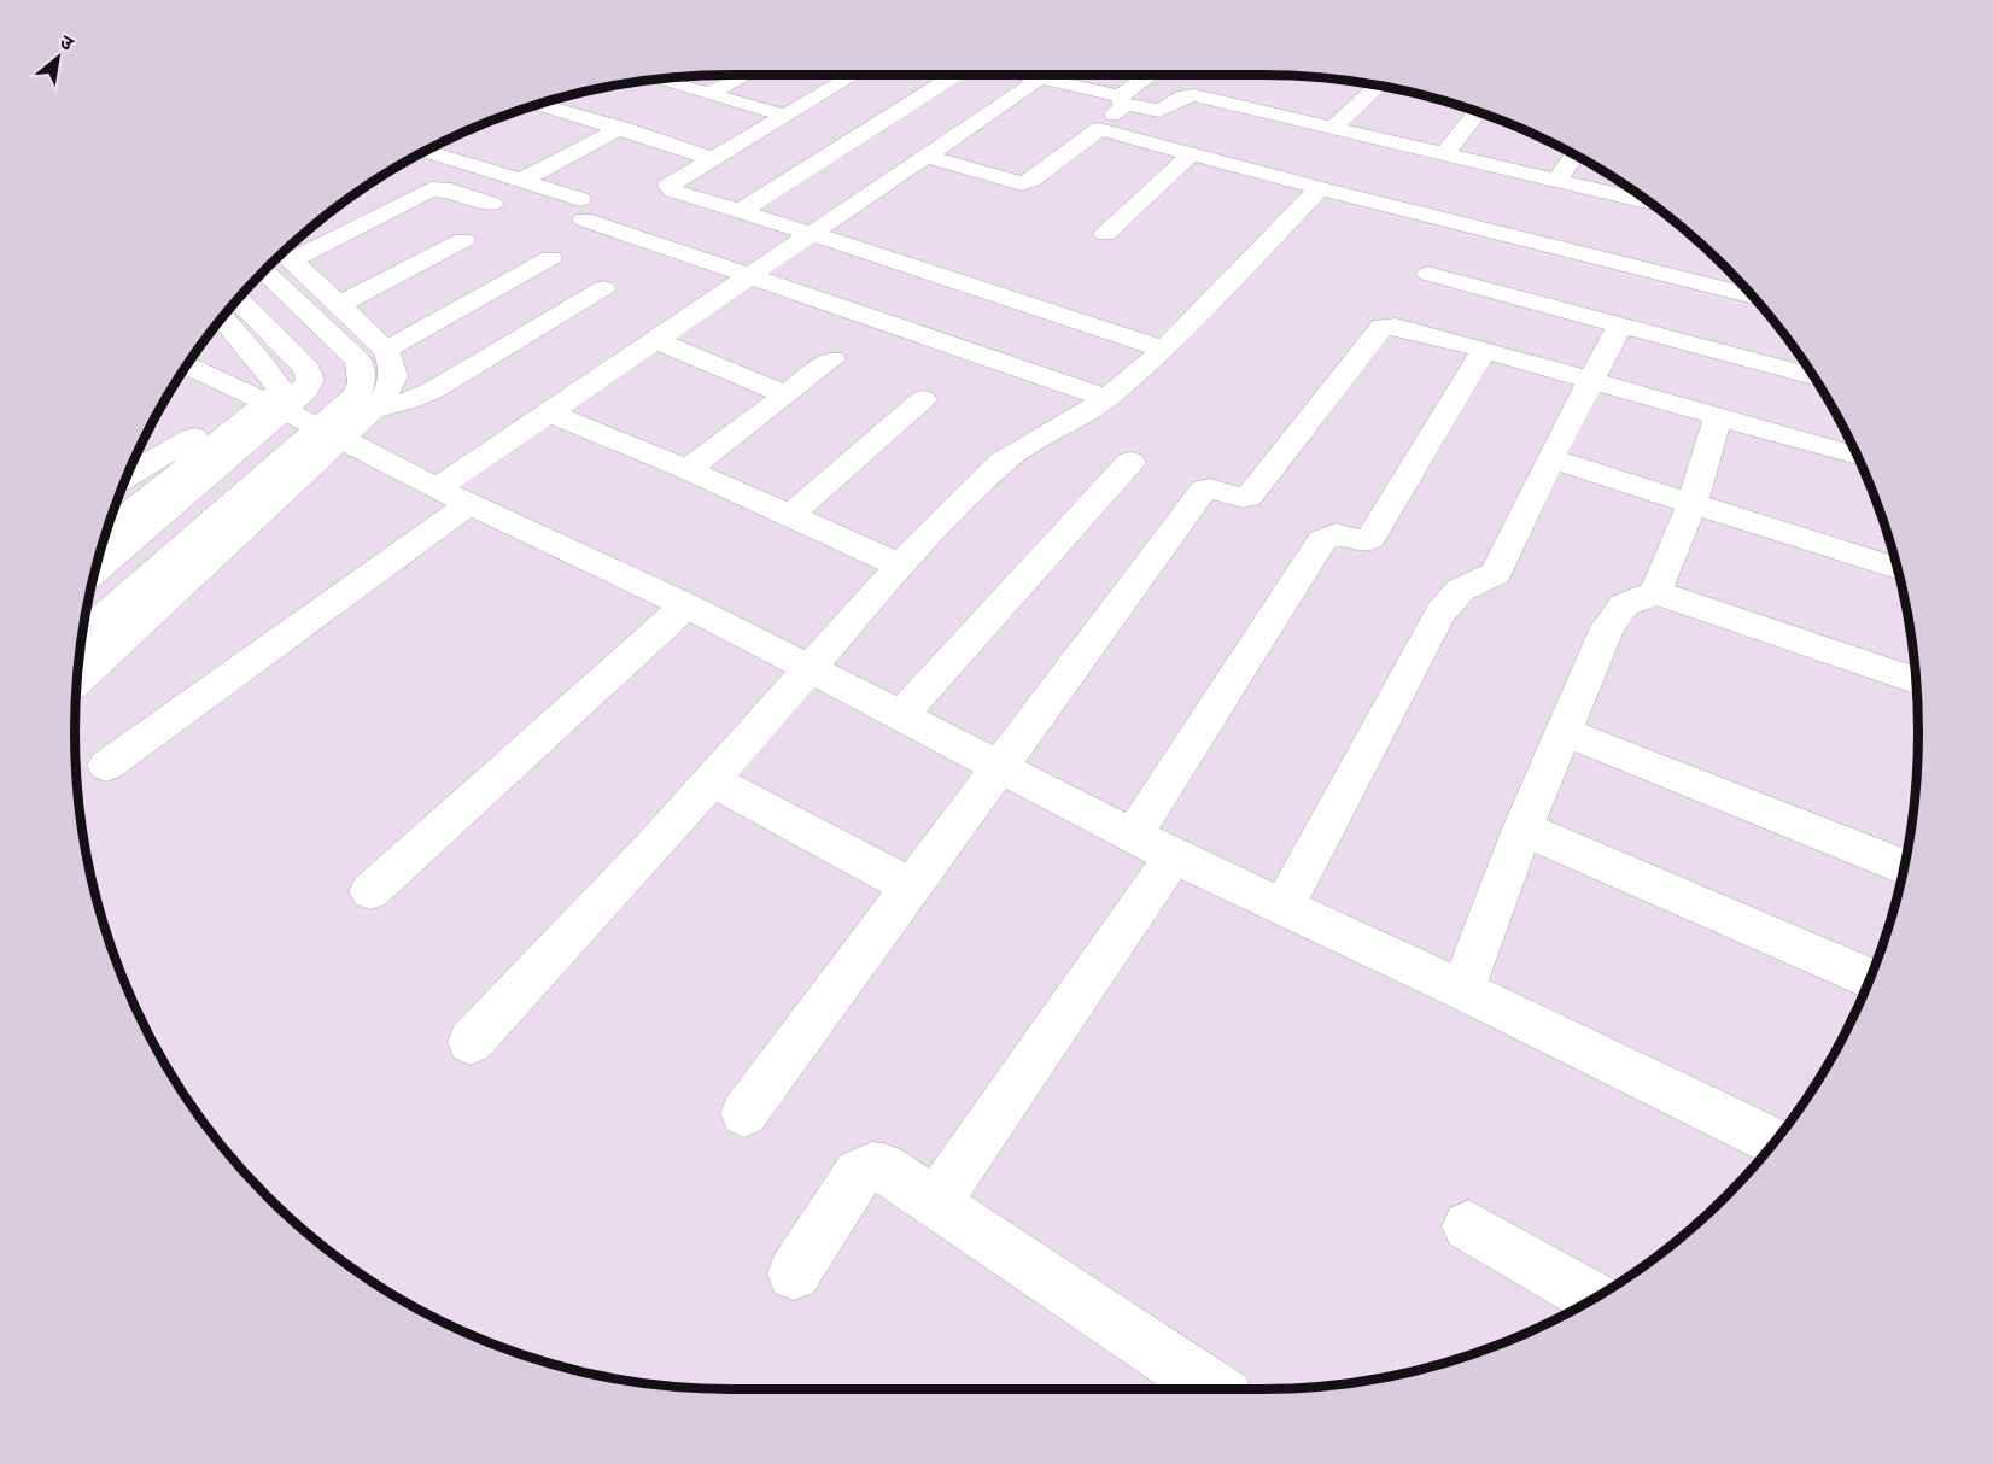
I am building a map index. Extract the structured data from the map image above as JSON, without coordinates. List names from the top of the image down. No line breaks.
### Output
{"north":"top right"}
